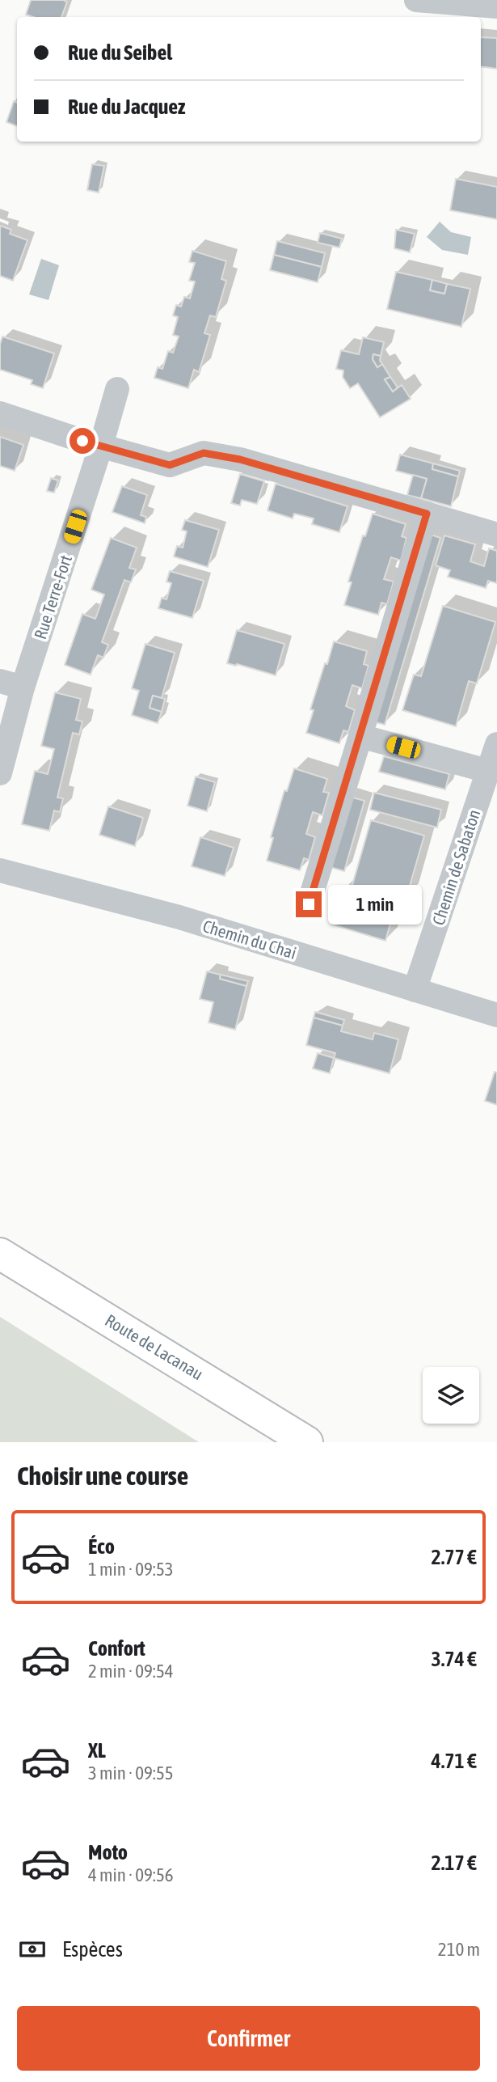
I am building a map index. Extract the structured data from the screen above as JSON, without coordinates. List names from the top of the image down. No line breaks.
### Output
{"streets":{"main road":["Route de Lacanau"],"street":["Rue Terre-Fort","Chemin de Sabaton","Chemin du Chai"]},"crossings":[["Chemin de Sabaton","Chemin du Chai"]],"page":{"banner":["Rue du Seibel","Rue du Jacquez"],"bubble":"1 min","heading":"Choisir une course","list":[{"name":"Éco","note":"1 min · 09:53","value":"2.77 €"},{"name":"Confort","note":"2 min · 09:54","value":"3.74 €"},{"name":"XL","note":"3 min · 09:55","value":"4.71 €"},{"name":"Moto","note":"4 min · 09:56","value":"2.17 €"}],"pay":["Espèces","210 m"],"buttons":"Confirmer"}}
